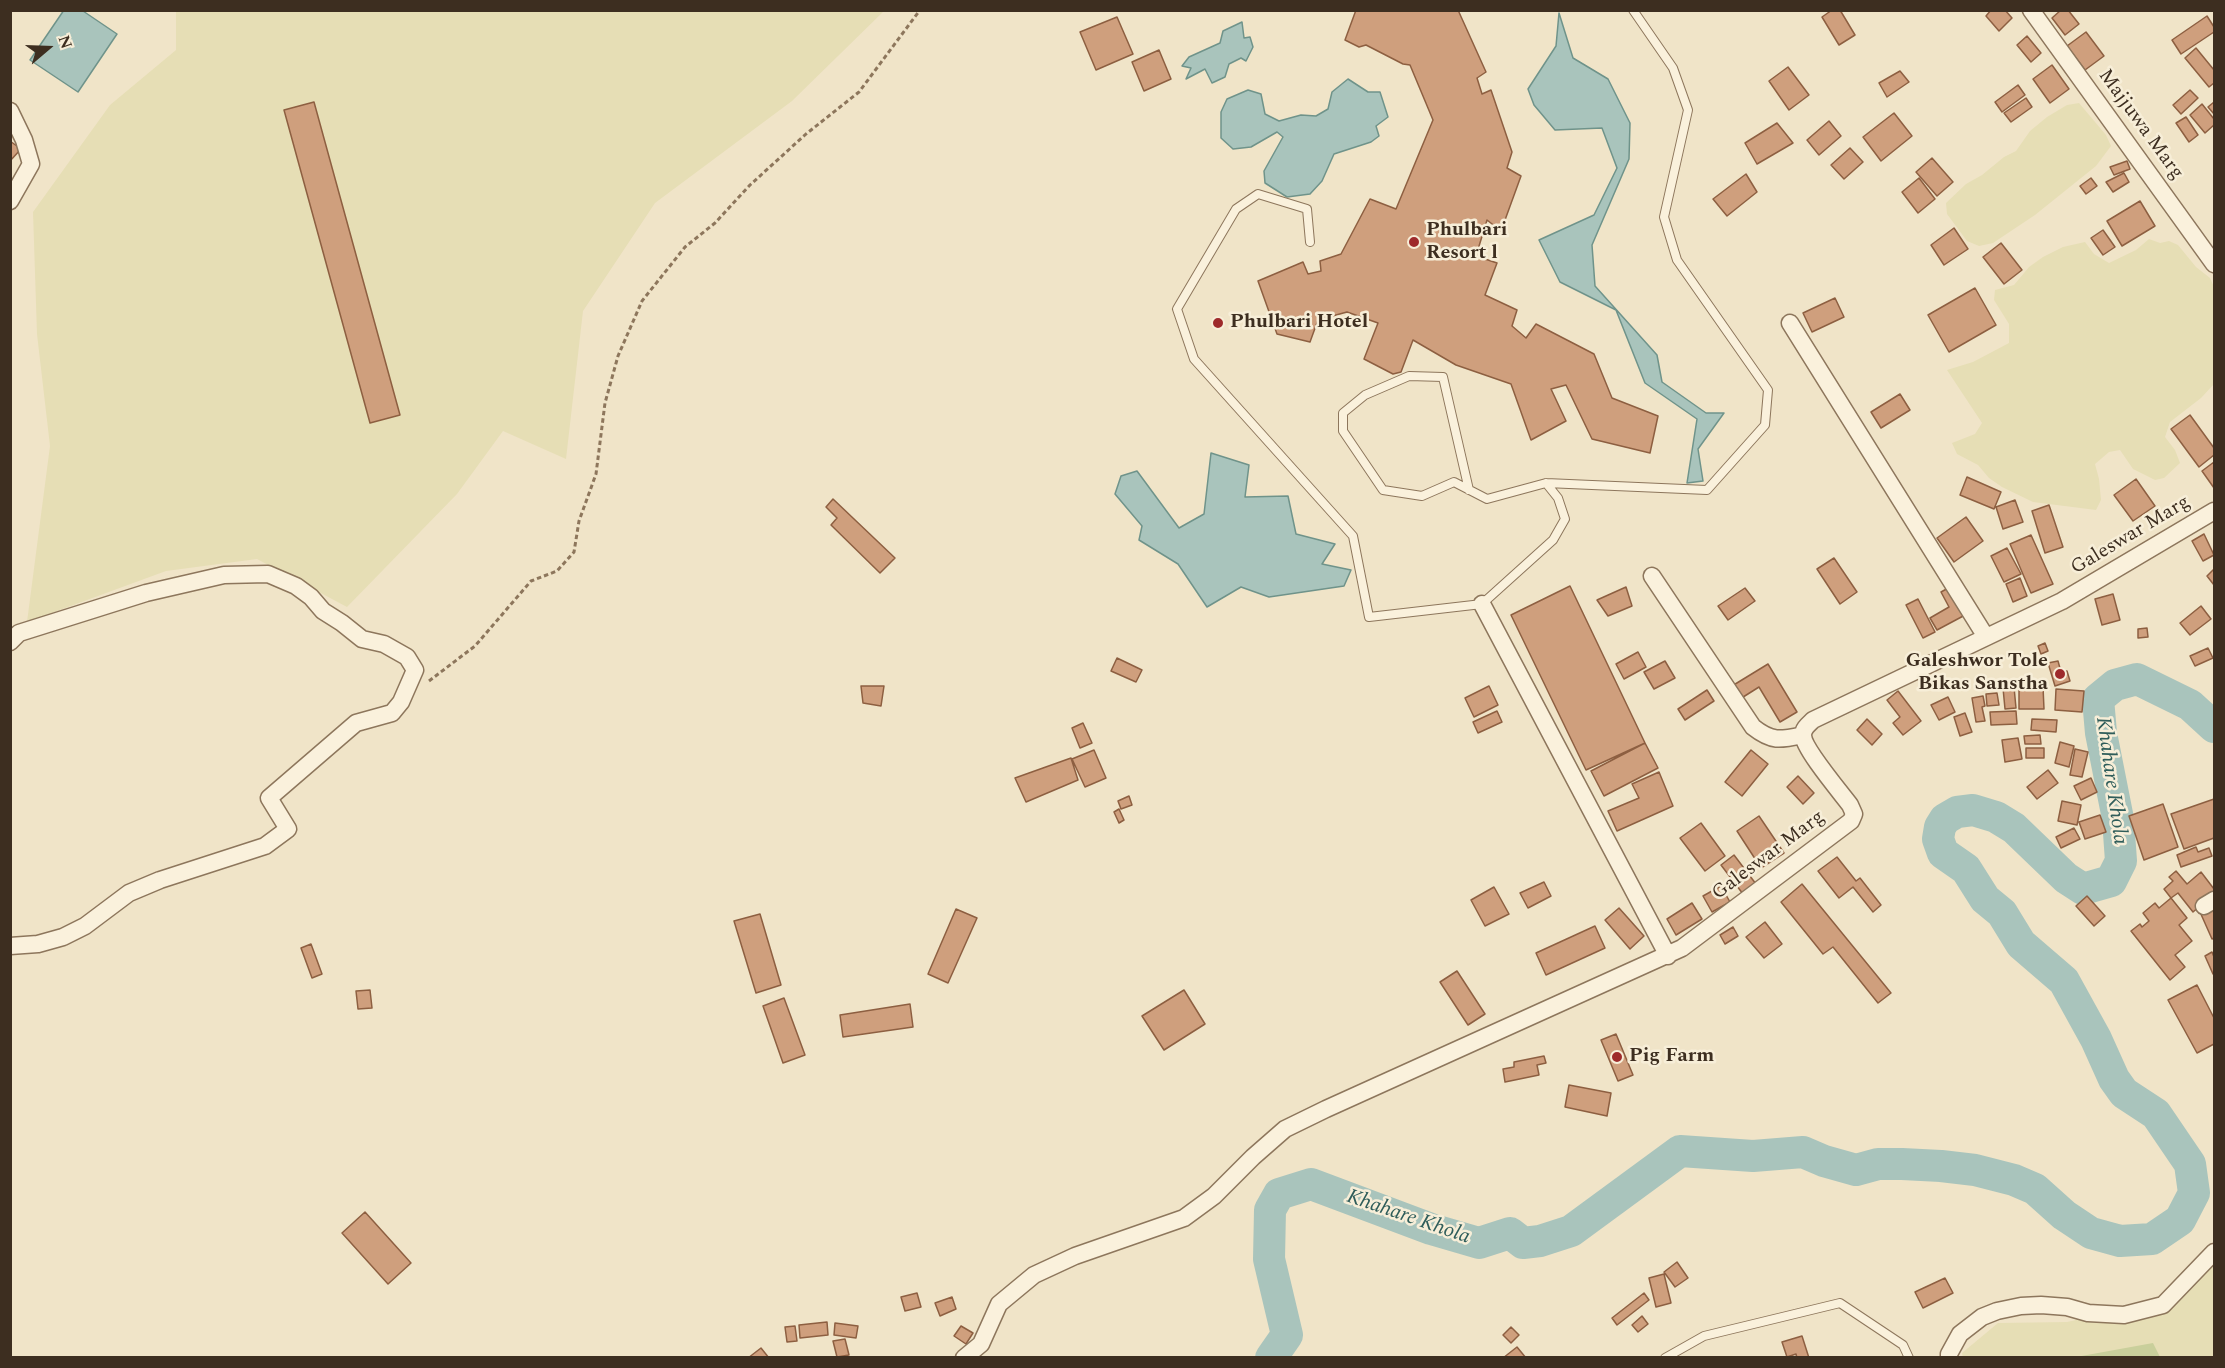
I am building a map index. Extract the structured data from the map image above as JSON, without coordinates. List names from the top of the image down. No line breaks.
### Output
{"streets":{"street":["Majjuwa Marg","Galeswar Marg"]},"water":["Khahare Khola"],"places":["Phulbari Resort l","Phulbari Hotel","Galeshwor Tole Bikas Sanstha","Pig Farm"],"north":"right"}
